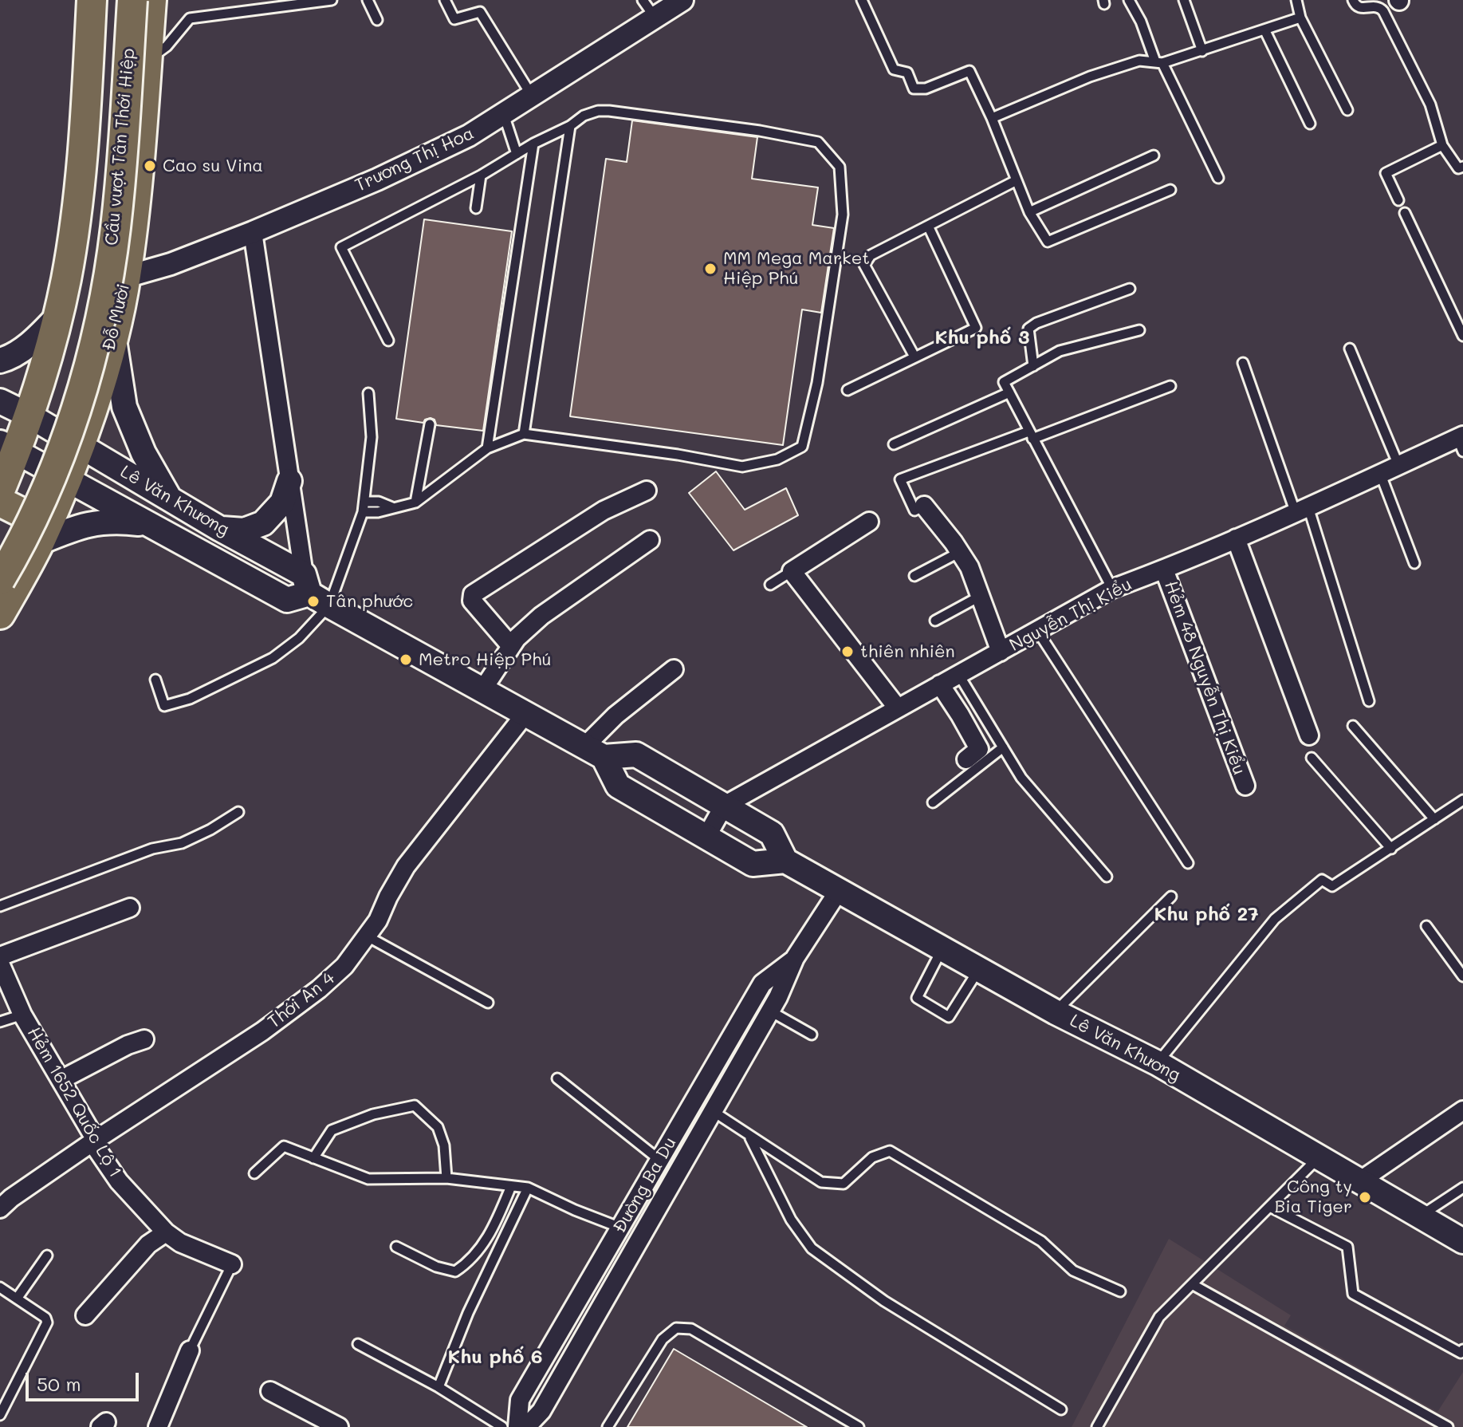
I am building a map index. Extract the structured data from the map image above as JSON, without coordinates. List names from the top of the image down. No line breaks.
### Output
{"streets":{"highway":["Cầu vượt Tân Thới Hiệp","Đỗ Mười"],"main road":["Lê Văn Khương"],"street":["Trương Thị Hoa","Nguyễn Thị Kiểu","Hẻm 48 Nguyễn Thị Kiểu","Thới An 4","Hẻm 1652 Quốc Lộ 1","Đường Ba Du"]},"crossings":[["Trương Thị Hoa","Đỗ Mười"],["Đỗ Mười","Lê Văn Khương"],["Lê Văn Khương","Thới An 4"],["Lê Văn Khương","Đường Ba Du"],["Nguyễn Thị Kiểu","Hẻm 48 Nguyễn Thị Kiểu"],["Thới An 4","Hẻm 1652 Quốc Lộ 1"]],"districts":["Khu phố 3","Khu phố 27","Khu phố 6"],"places":["Cao su Vina","MM Mega Market Hiệp Phú","Tân phước","thiên nhiên","Metro Hiệp Phú","Công ty Bia Tiger"],"scale_bar":"50 m"}
